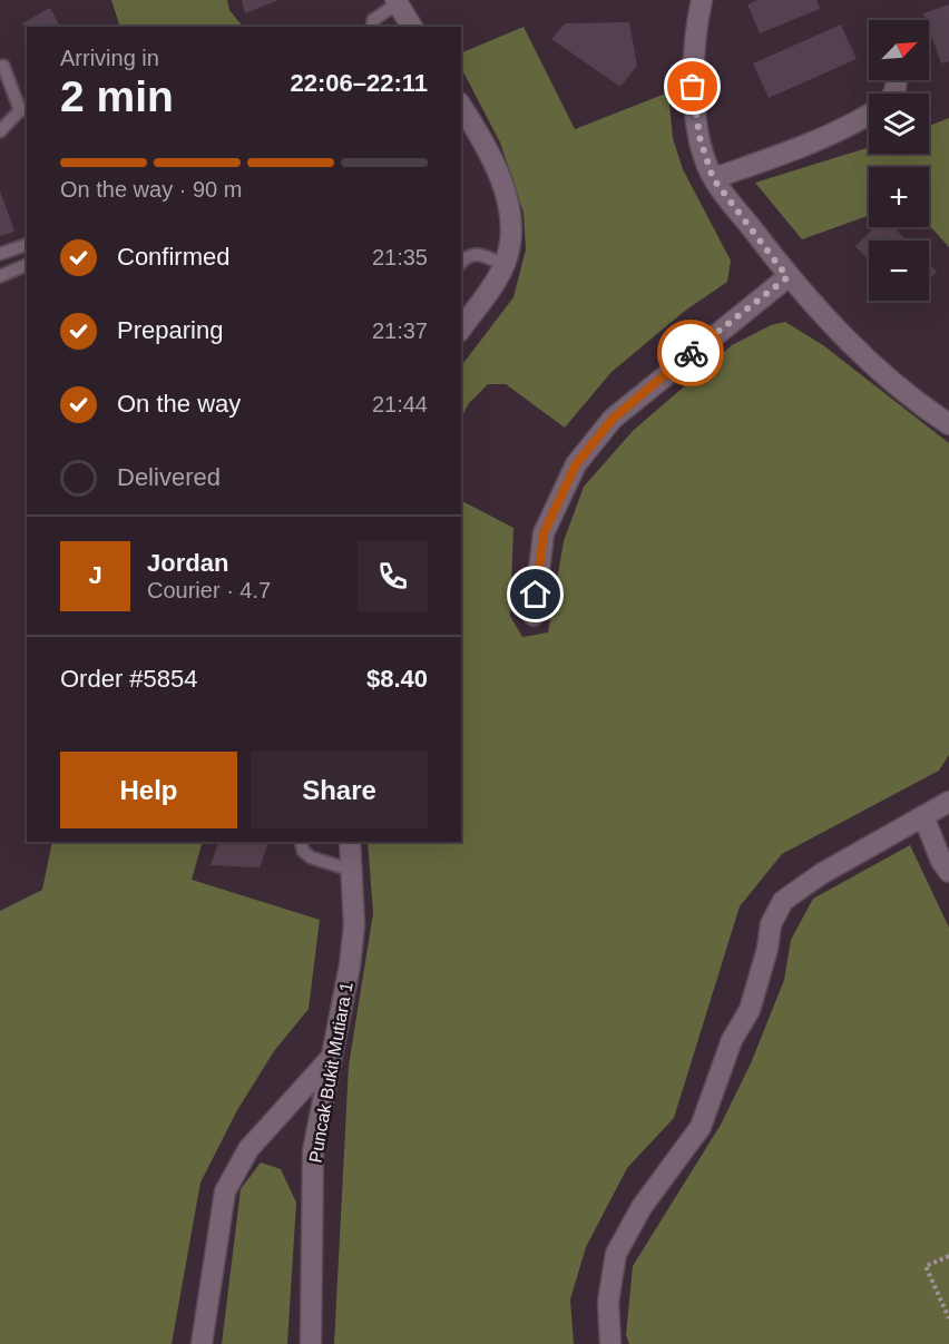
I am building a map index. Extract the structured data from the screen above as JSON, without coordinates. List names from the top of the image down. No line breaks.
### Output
{"streets":{"street":["Puncak Bukit Mutiara 1"]},"north":"top right","page":{"map_buttons":["+","−"],"heading":["2 min","Arriving in","22:06–22:11"],"panel":["Jordan","Courier · 4.7","Order #5854","$8.40"],"bar":"On the way · 90 m","list":[["Confirmed","21:35"],["Preparing","21:37"],["On the way","21:44"],"Delivered"],"round":"J","buttons":["Help","Share"]}}
